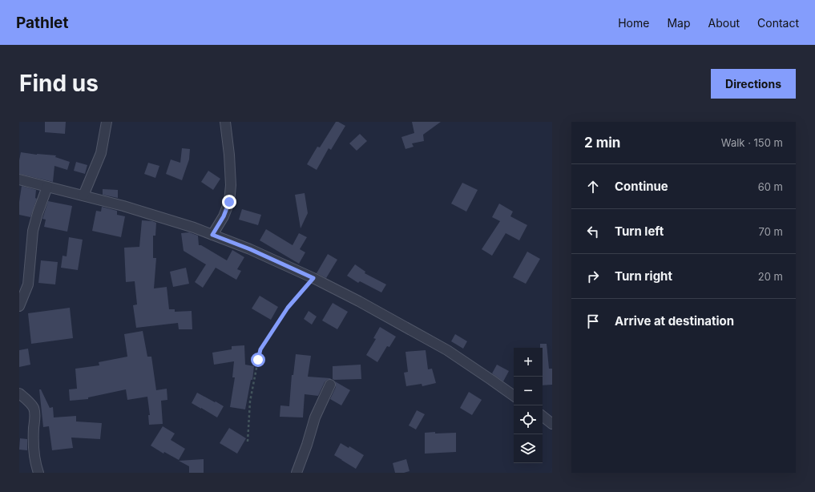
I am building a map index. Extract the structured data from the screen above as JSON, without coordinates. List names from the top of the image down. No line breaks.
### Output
{"page":{"header":"Pathlet","nav":["Home","Map","About","Contact"],"buttons":"Directions","title":"Find us","heading":["2 min","Walk · 150 m"],"list":[["Continue","60 m"],["Turn left","70 m"],["Turn right","20 m"],"Arrive at destination"],"map_buttons":["+","−"]}}
